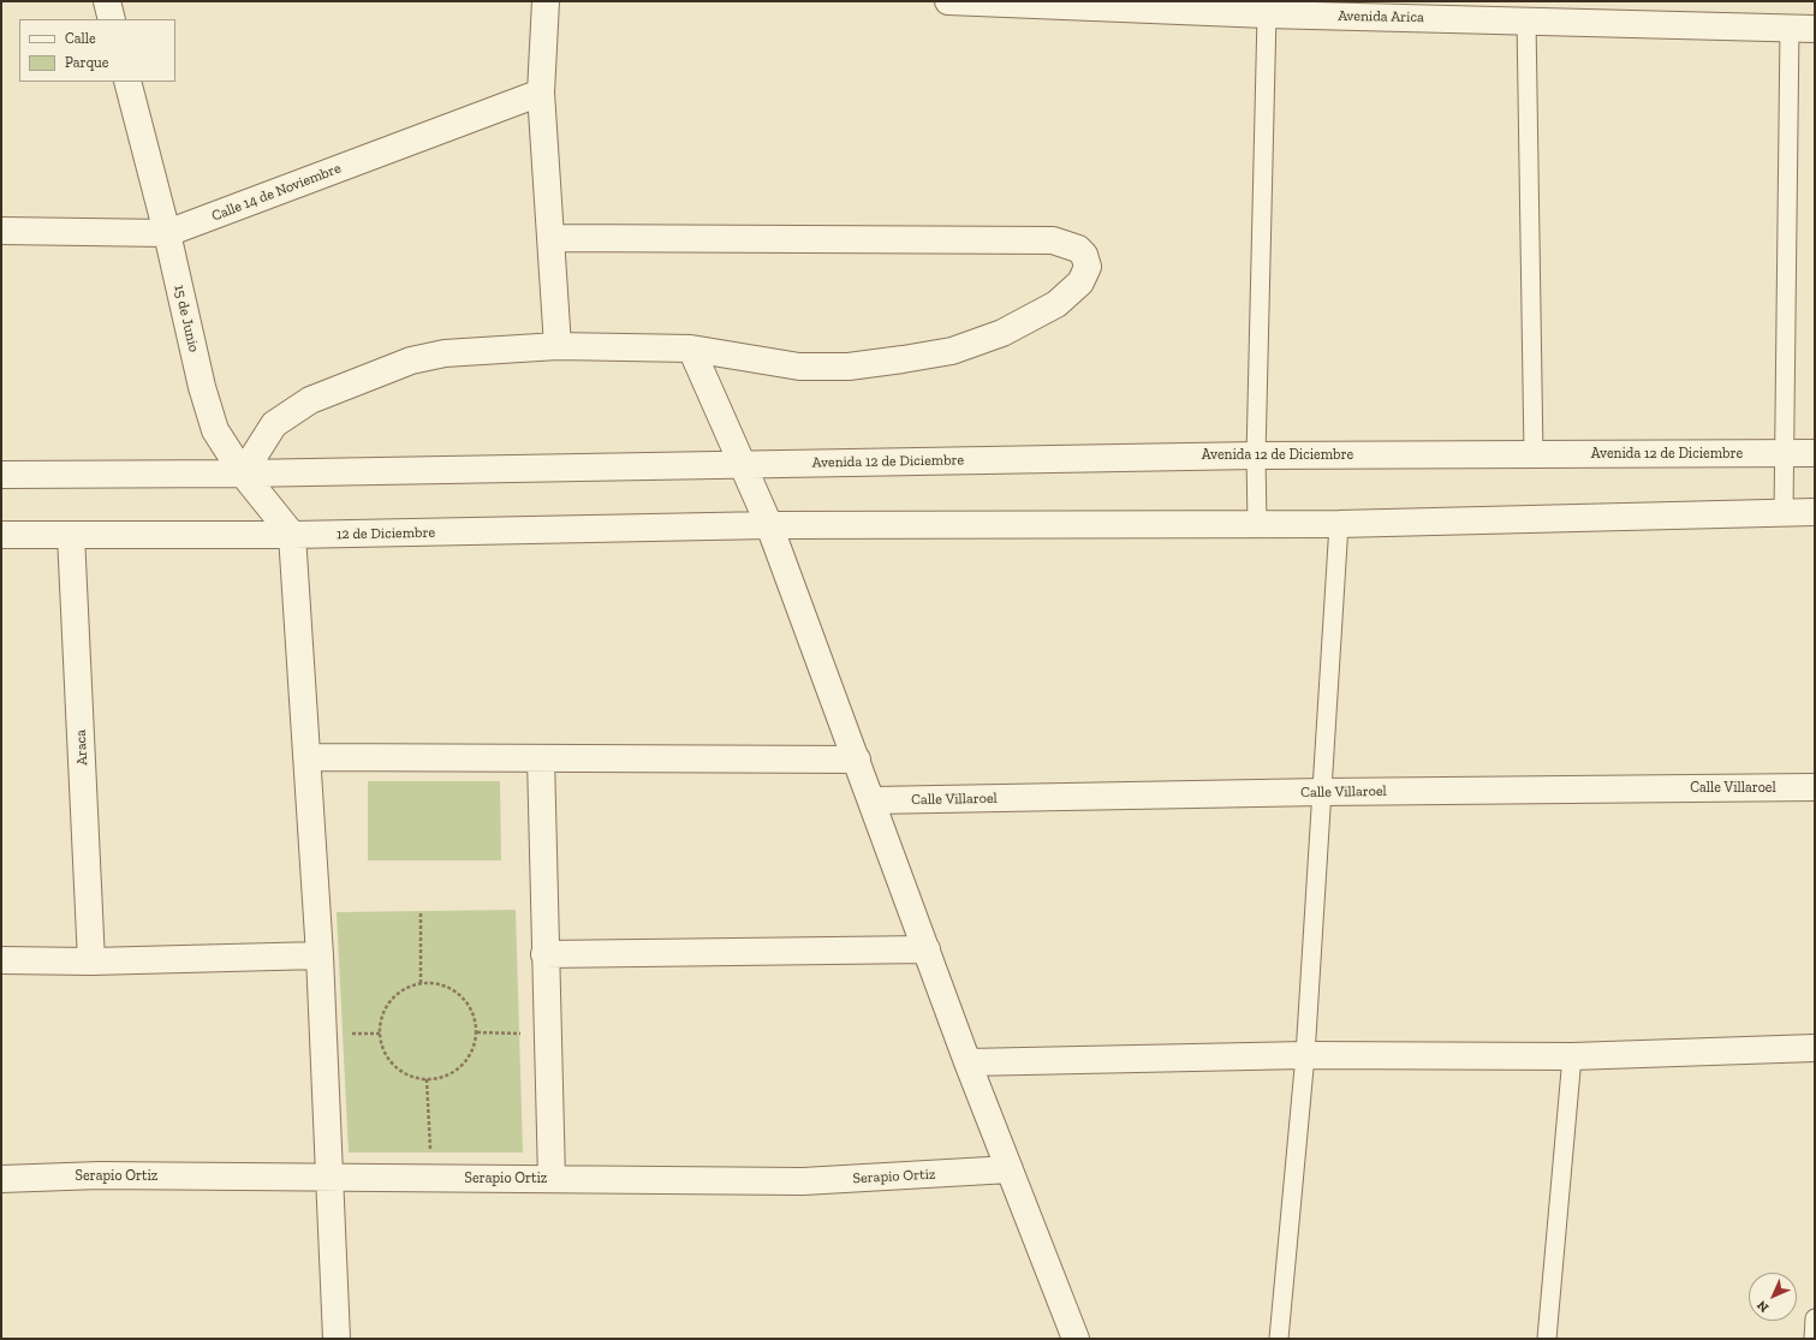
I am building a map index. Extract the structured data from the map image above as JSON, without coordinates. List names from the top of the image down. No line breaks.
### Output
{"streets":{"street":["Avenida Arica","Calle 14 de Noviembre","15 de Junio","Avenida 12 de Diciembre","12 de Diciembre","Araca","Calle Villaroel","Serapio Ortiz"]},"crossings":[["Calle 14 de Noviembre","15 de Junio"],["15 de Junio","12 de Diciembre"],["12 de Diciembre","Araca"]],"legend":["Calle","Parque"],"north":"bottom left"}
